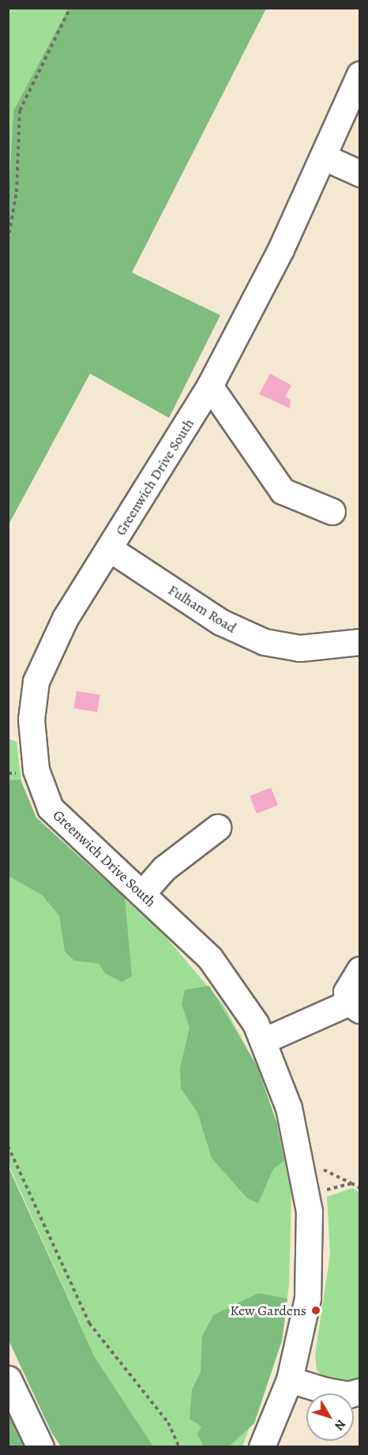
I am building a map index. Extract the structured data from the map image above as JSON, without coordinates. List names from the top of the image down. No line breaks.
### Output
{"streets":{"street":["Greenwich Drive South","Fulham Road"]},"crossings":[["Greenwich Drive South","Fulham Road"]],"places":["Kew Gardens"],"north":"bottom right"}
